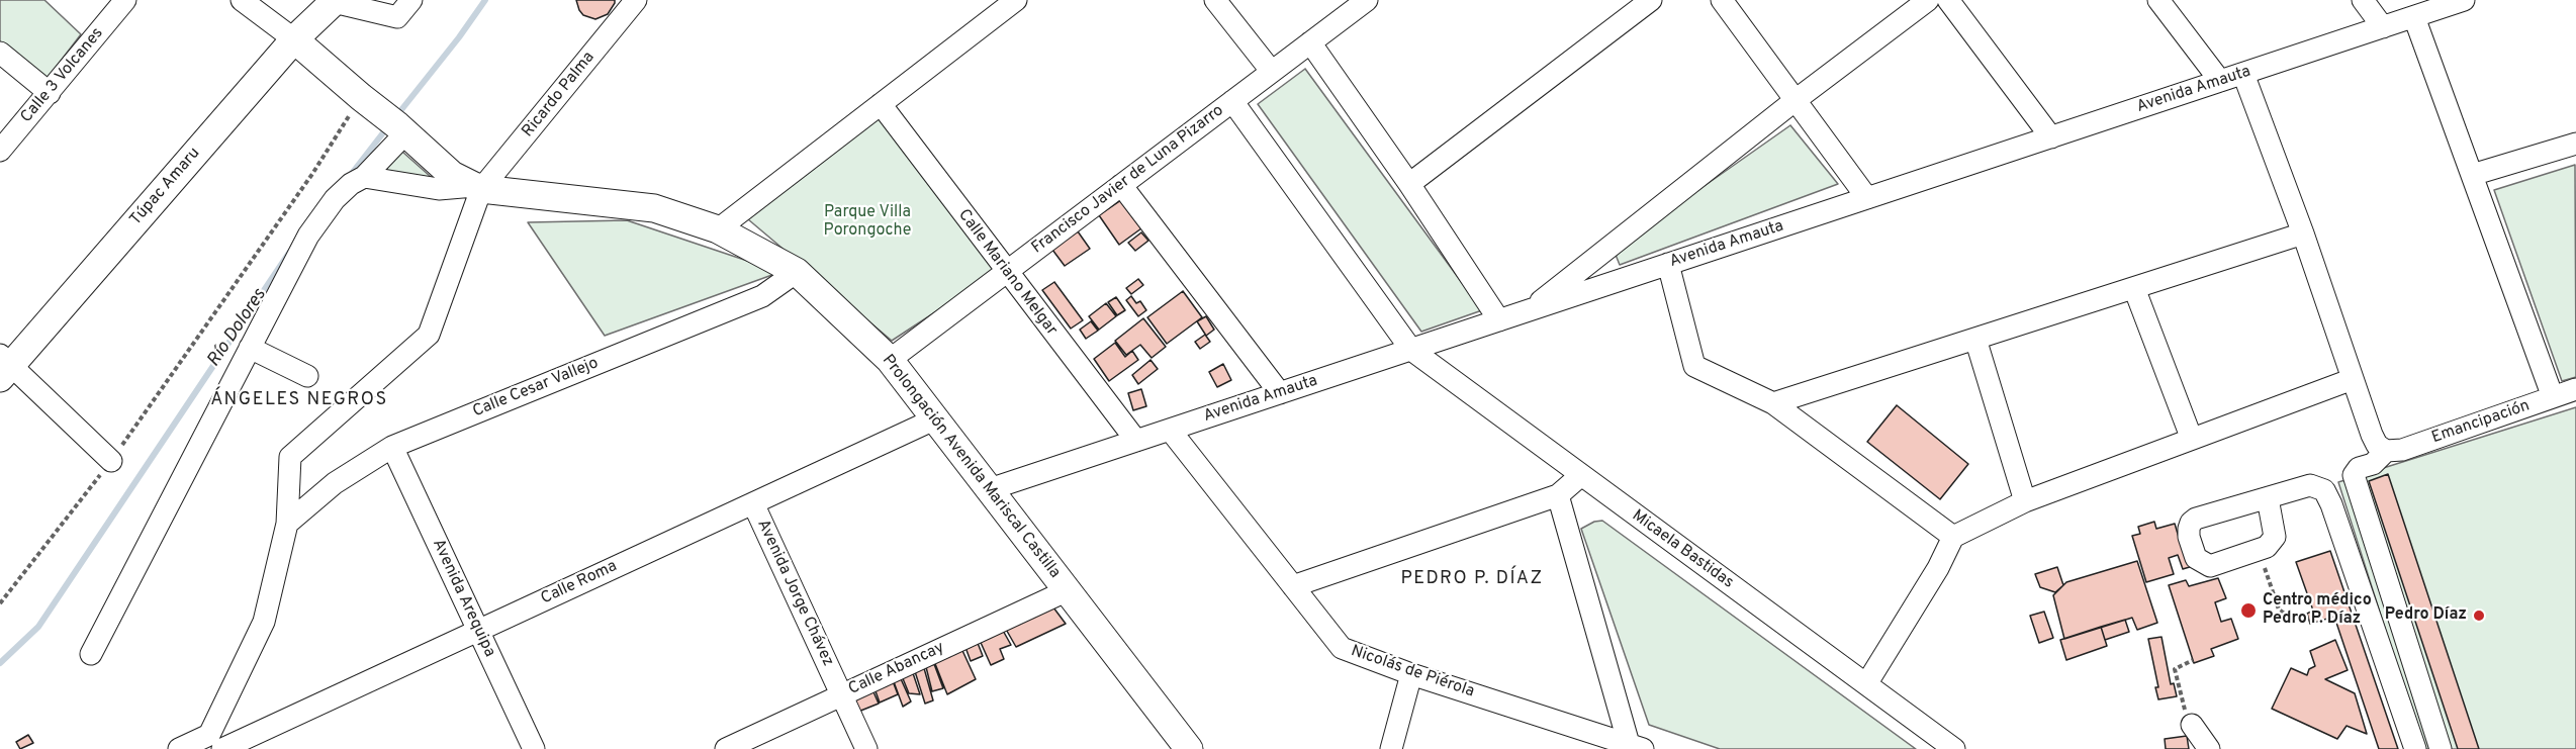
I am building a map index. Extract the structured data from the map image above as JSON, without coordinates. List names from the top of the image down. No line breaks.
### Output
{"streets":{"main road":["Túpac Amaru","Prolongación Avenida Mariscal Castilla"],"street":["Calle 3 Volcanes","Avenida Amauta","Ricardo Palma","Francisco Javier de Luna Pizarro","Calle Mariano Melgar","Calle Cesar Vallejo","Emancipación","Micaela Bastidas","Calle Roma","Avenida Jorge Chávez","Avenida Arequipa","Calle Abancay","Nicolás de Piérola"]},"crossings":[["Avenida Amauta","Calle Mariano Melgar"],["Avenida Amauta","Prolongación Avenida Mariscal Castilla"],["Avenida Amauta","Micaela Bastidas"],["Avenida Amauta","Nicolás de Piérola"],["Ricardo Palma","Calle Cesar Vallejo"],["Ricardo Palma","Prolongación Avenida Mariscal Castilla"],["Ricardo Palma","Calle Roma"],["Francisco Javier de Luna Pizarro","Calle Mariano Melgar"],["Francisco Javier de Luna Pizarro","Prolongación Avenida Mariscal Castilla"],["Francisco Javier de Luna Pizarro","Micaela Bastidas"],["Túpac Amaru","Prolongación Avenida Mariscal Castilla"],["Calle Cesar Vallejo","Prolongación Avenida Mariscal Castilla"],["Calle Cesar Vallejo","Avenida Arequipa"],["Prolongación Avenida Mariscal Castilla","Calle Roma"],["Prolongación Avenida Mariscal Castilla","Calle Abancay"],["Calle Roma","Avenida Jorge Chávez"],["Calle Roma","Avenida Arequipa"],["Avenida Jorge Chávez","Calle Abancay"]],"districts":["ÁNGELES NEGROS","PEDRO P. DÍAZ"],"water":["Río Dolores"],"parks":["Parque Villa Porongoche"],"places":["Centro médico Pedro P. Díaz","Pedro Díaz"]}
